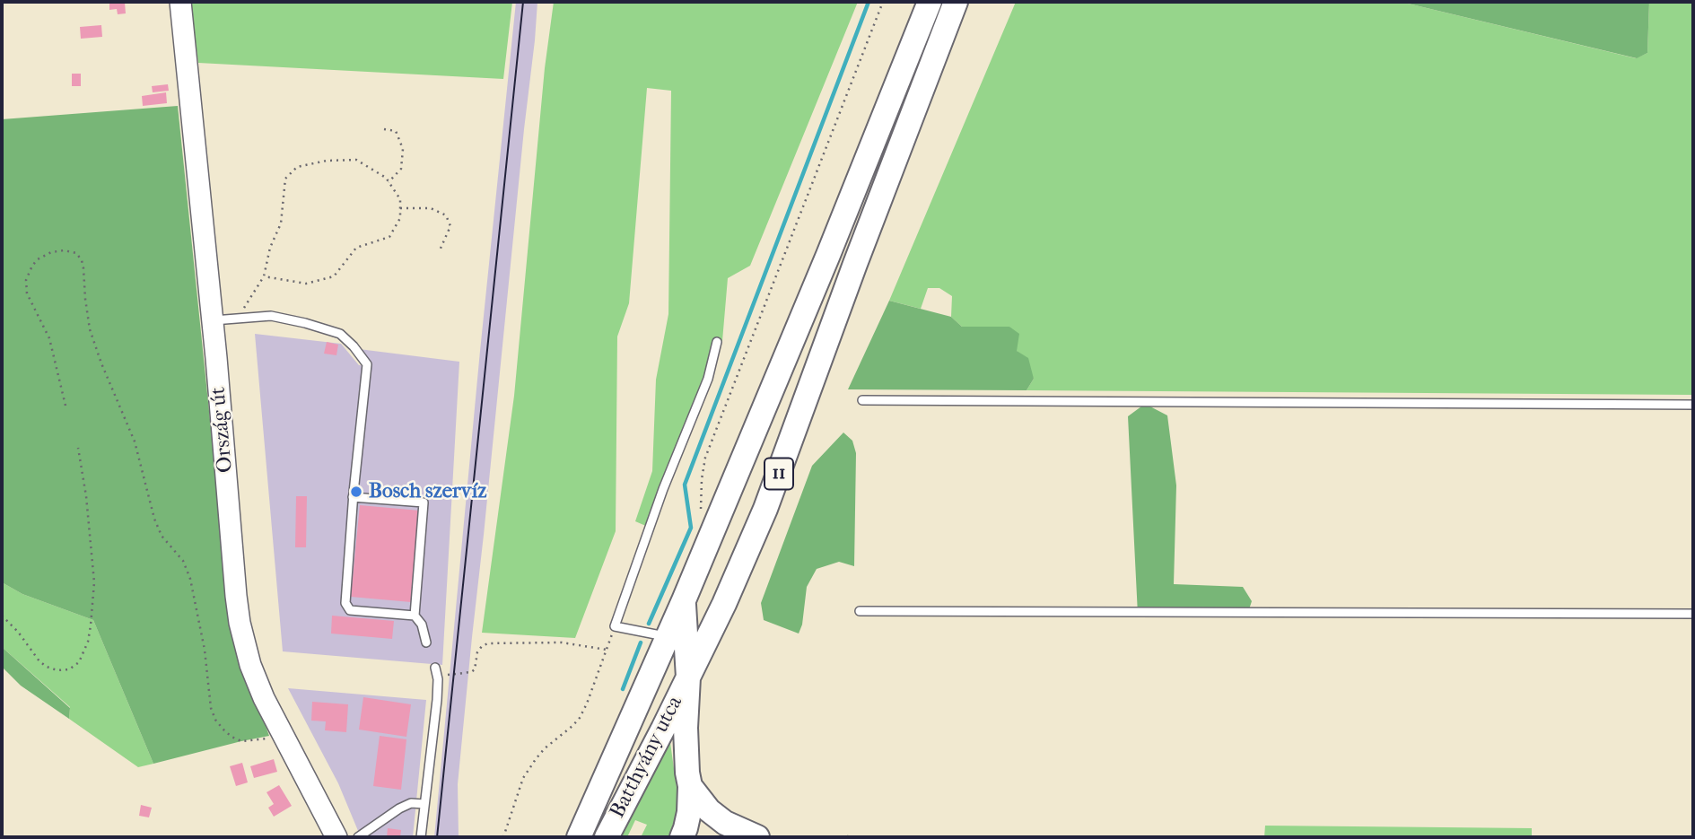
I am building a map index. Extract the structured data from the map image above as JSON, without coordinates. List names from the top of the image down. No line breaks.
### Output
{"streets":{"main road":["Ország út","11","Batthyány utca"]},"crossings":[["11","Batthyány utca"]],"places":["Bosch szervíz"]}
